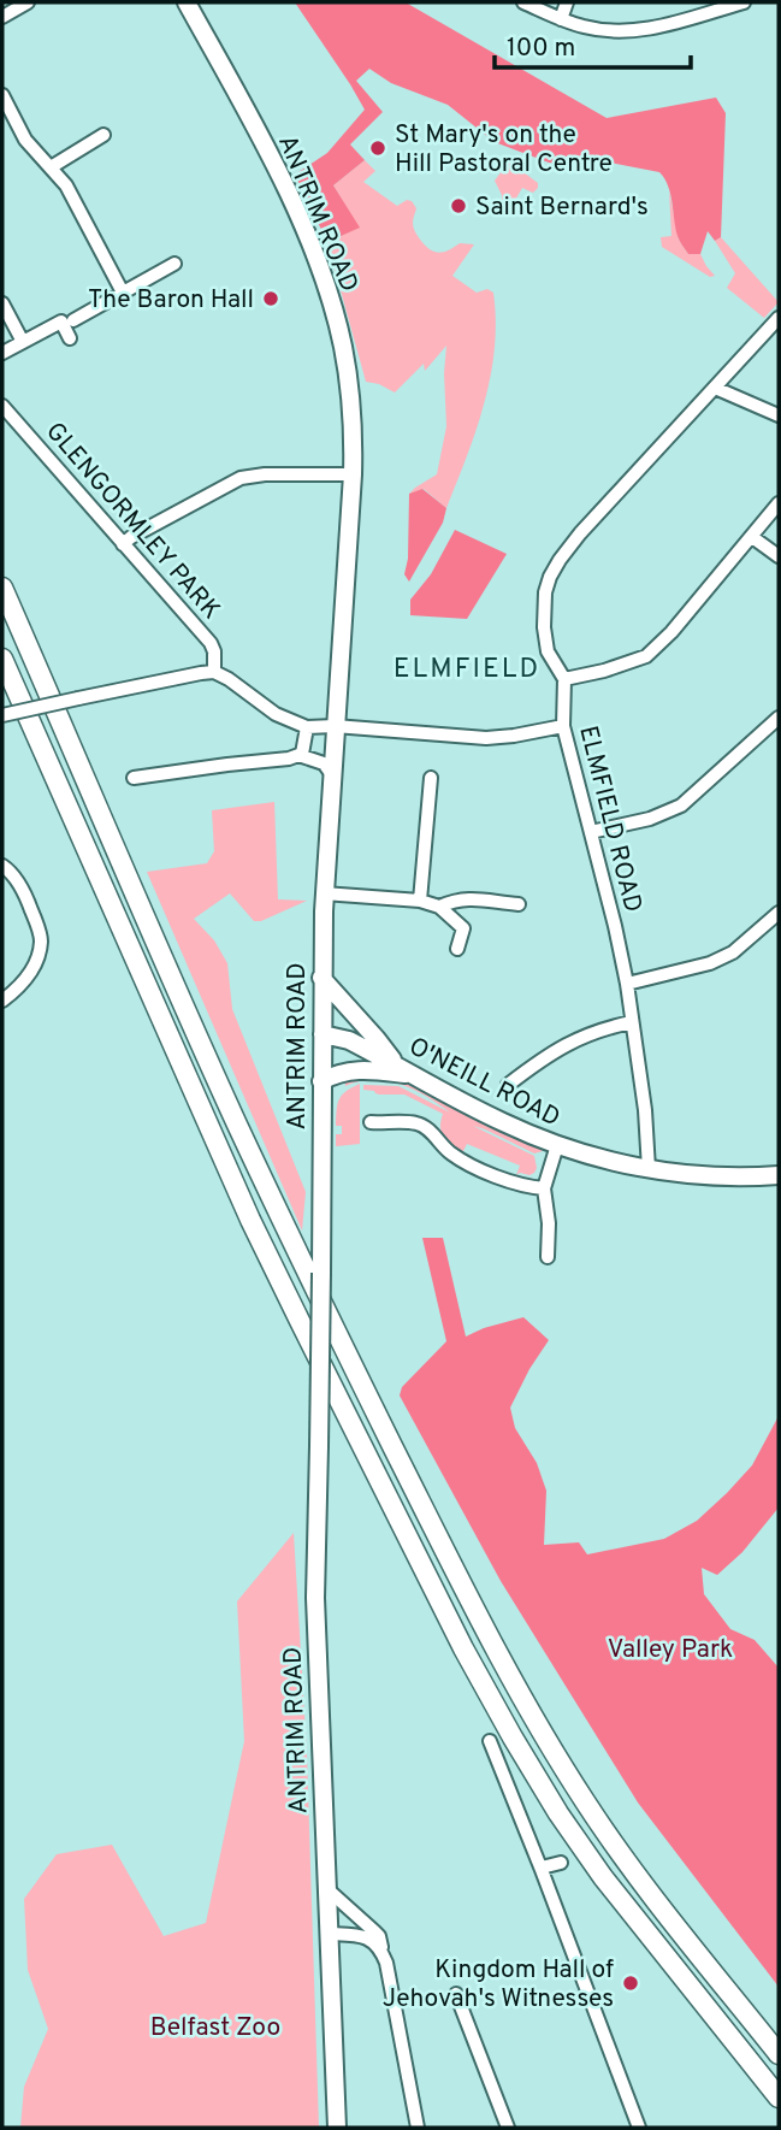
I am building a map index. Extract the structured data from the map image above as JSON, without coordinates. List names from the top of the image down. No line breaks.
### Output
{"streets":{"main road":["ANTRIM ROAD","O'NEILL ROAD"],"street":["GLENGORMLEY PARK","ELMFIELD ROAD"]},"crossings":[["ANTRIM ROAD","O'NEILL ROAD"],["ELMFIELD ROAD","O'NEILL ROAD"]],"districts":["ELMFIELD"],"parks":["Valley Park","Belfast Zoo"],"places":["St Mary's on the Hill Pastoral Centre","Saint Bernard's","The Baron Hall","Kingdom Hall of Jehovah's Witnesses"],"scale_bar":"100 m"}
